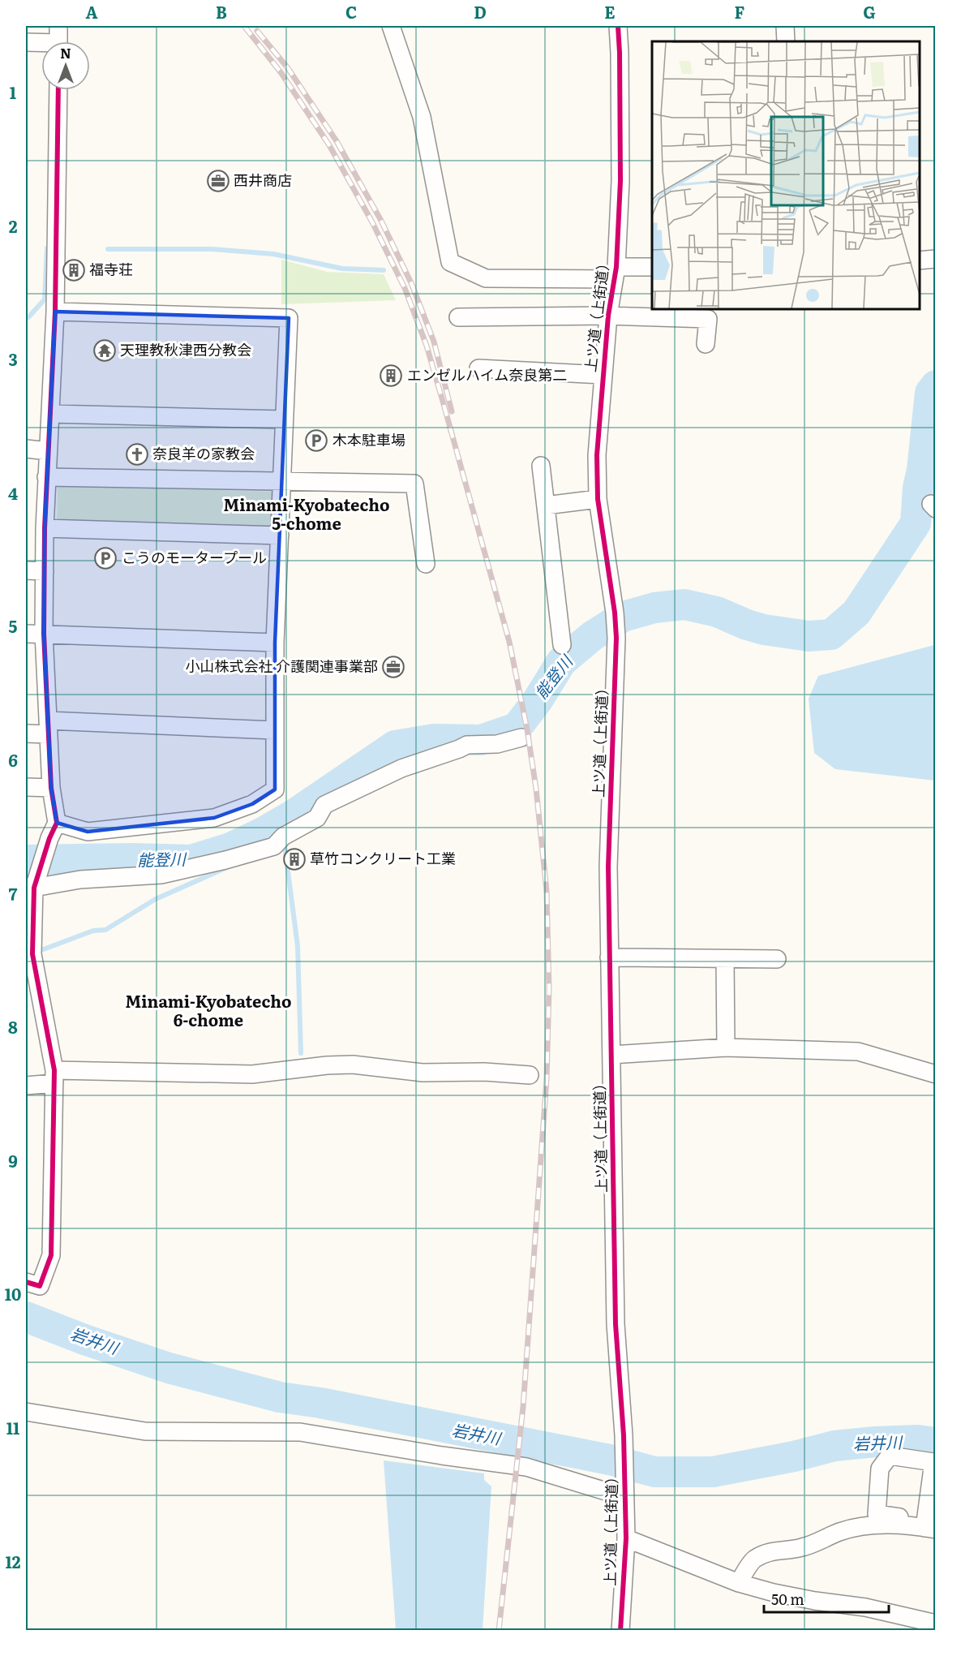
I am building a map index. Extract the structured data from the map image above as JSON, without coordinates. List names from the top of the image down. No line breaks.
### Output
{"streets":{"street":["上ツ道（上街道）"]},"districts":["Minami-Kyobatecho 5-chome","Minami-Kyobatecho 6-chome"],"water":["能登川","岩井川"],"places":{"office":["西井商店","小山株式会社 介護関連事業部"],"building":["福寺荘","エンゼルハイム奈良第二","草竹コンクリート工業"],"temple":["天理教秋津西分教会"],"parking":["木本駐車場","こうのモータープール"],"church":["奈良羊の家教会"]},"scale_bar":"50 m","north":"top","grid":{"columns":["A","B","C","D","E","F","G"],"rows":["1","2","3","4","5","6","7","8","9","10","11","12"]}}
